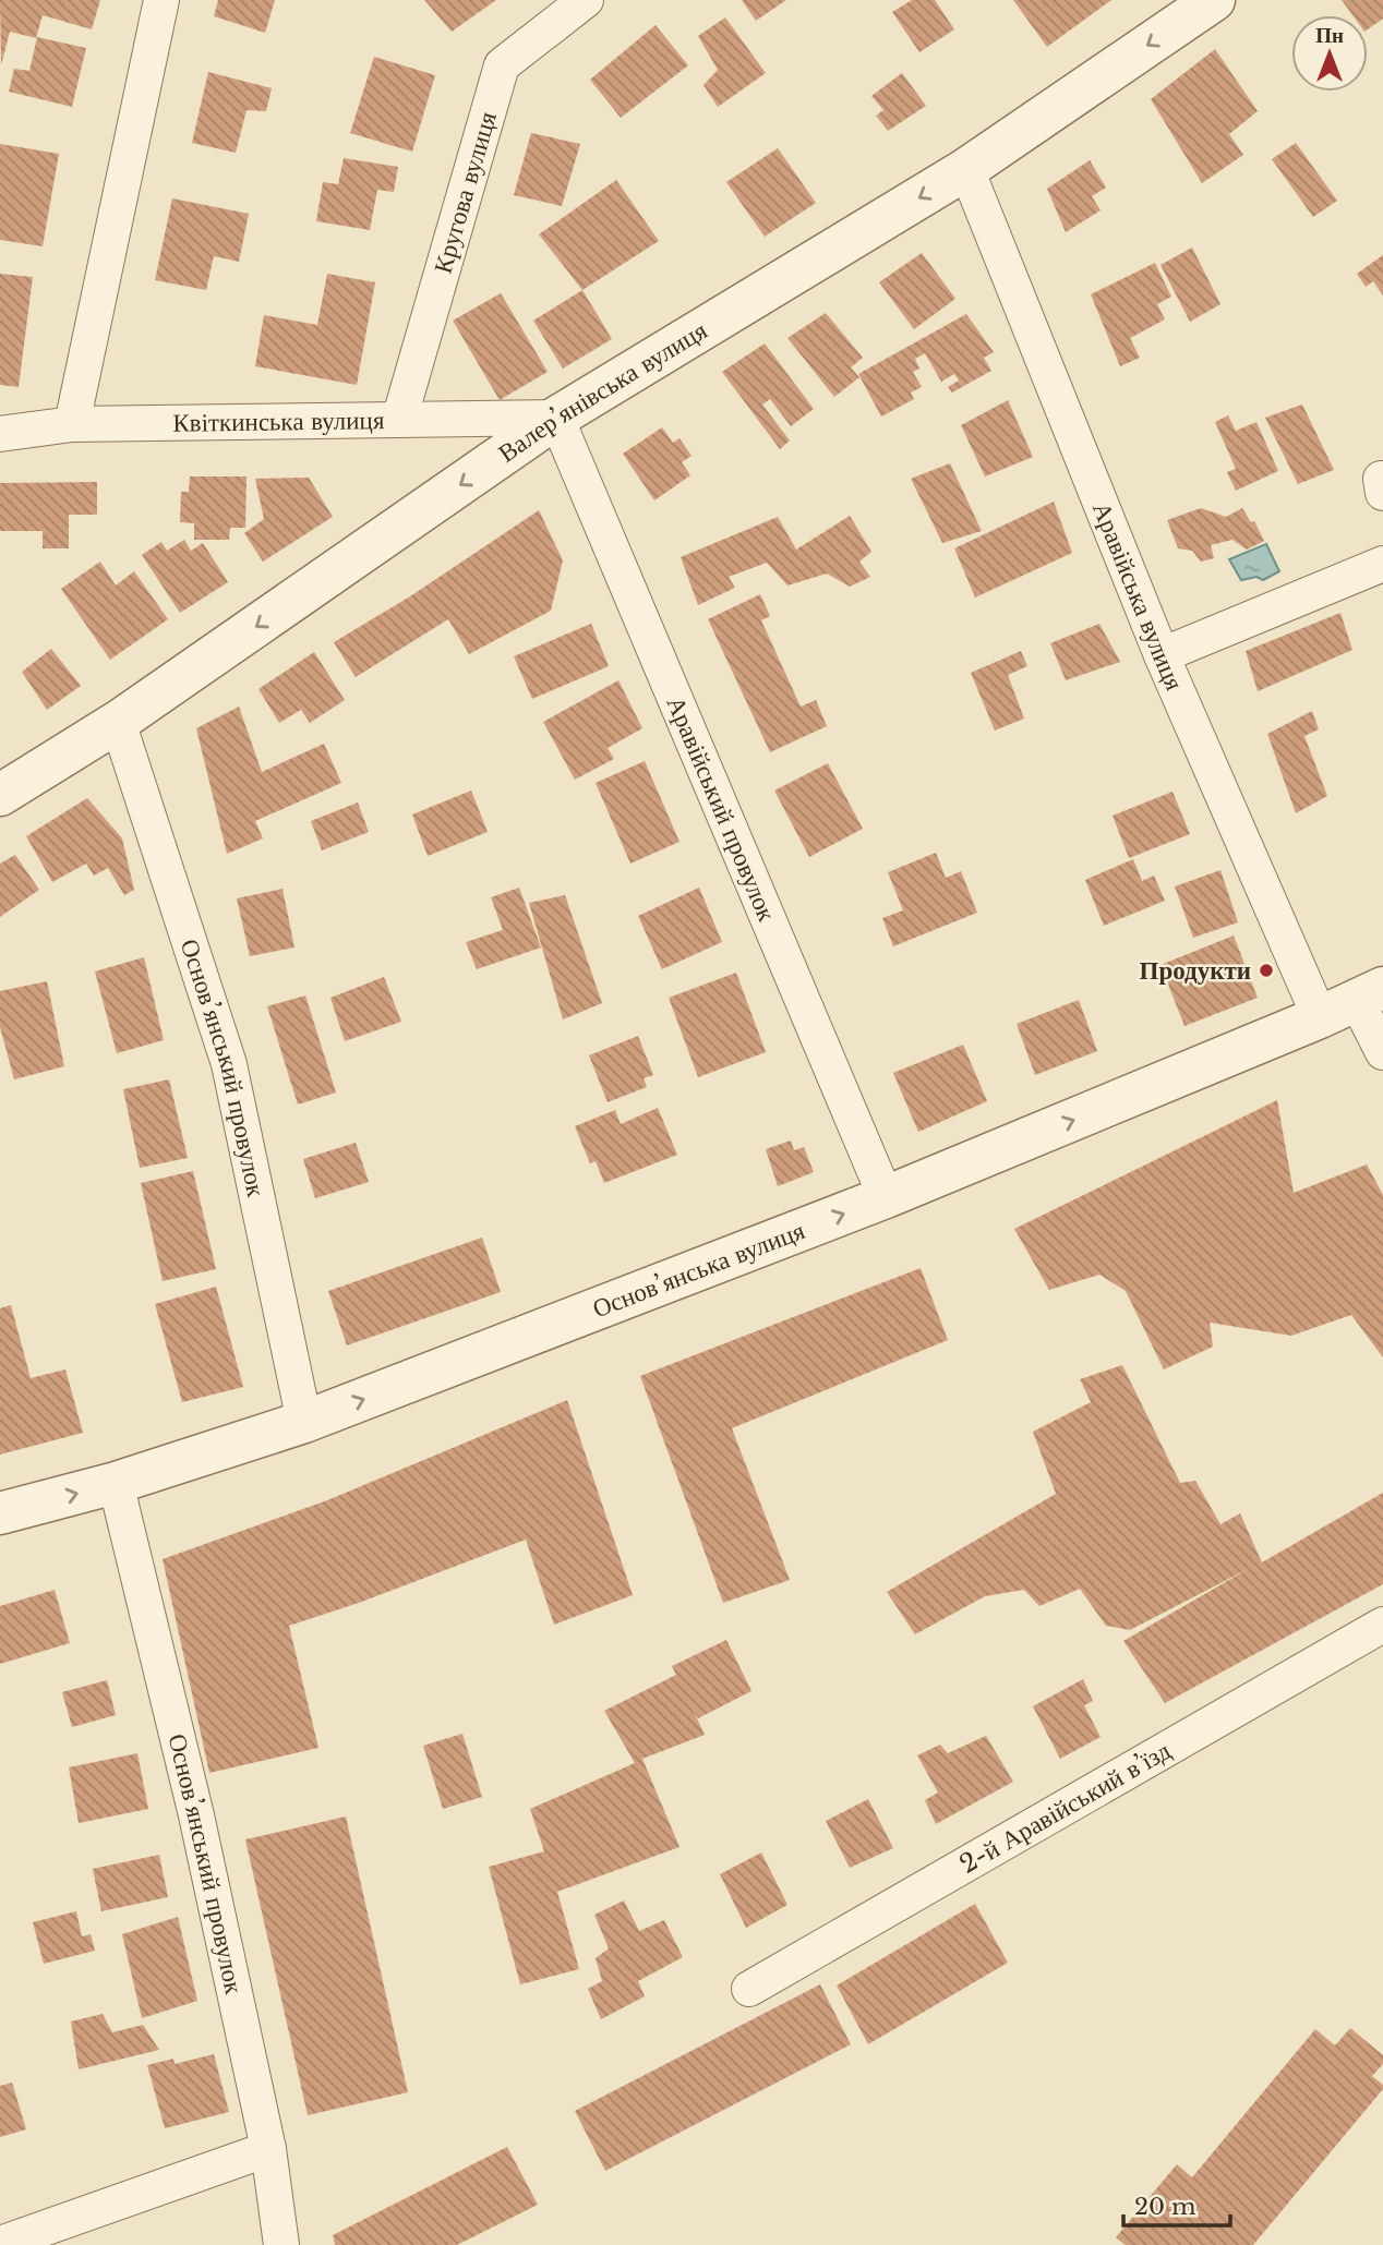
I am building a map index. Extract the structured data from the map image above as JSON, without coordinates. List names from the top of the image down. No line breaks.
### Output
{"streets":{"street":["Кругова вулиця","Валер’янівська вулиця","Квіткинська вулиця","Аравійська вулиця","Аравійський провулок","Основ’янський провулок","Основ’янська вулиця","2-й Аравійський в’їзд"]},"crossings":[["Кругова вулиця","Квіткинська вулиця"],["Валер’янівська вулиця","Квіткинська вулиця"],["Валер’янівська вулиця","Аравійська вулиця"],["Валер’янівська вулиця","Аравійський провулок"],["Валер’янівська вулиця","Основ’янський провулок"],["Квіткинська вулиця","Аравійський провулок"],["Аравійська вулиця","Основ’янська вулиця"],["Аравійський провулок","Основ’янська вулиця"],["Основ’янський провулок","Основ’янська вулиця"]],"one_way":["Валер’янівська вулиця","Основ’янська вулиця"],"places":["Продукти"],"scale_bar":"20 m","north":"top"}
